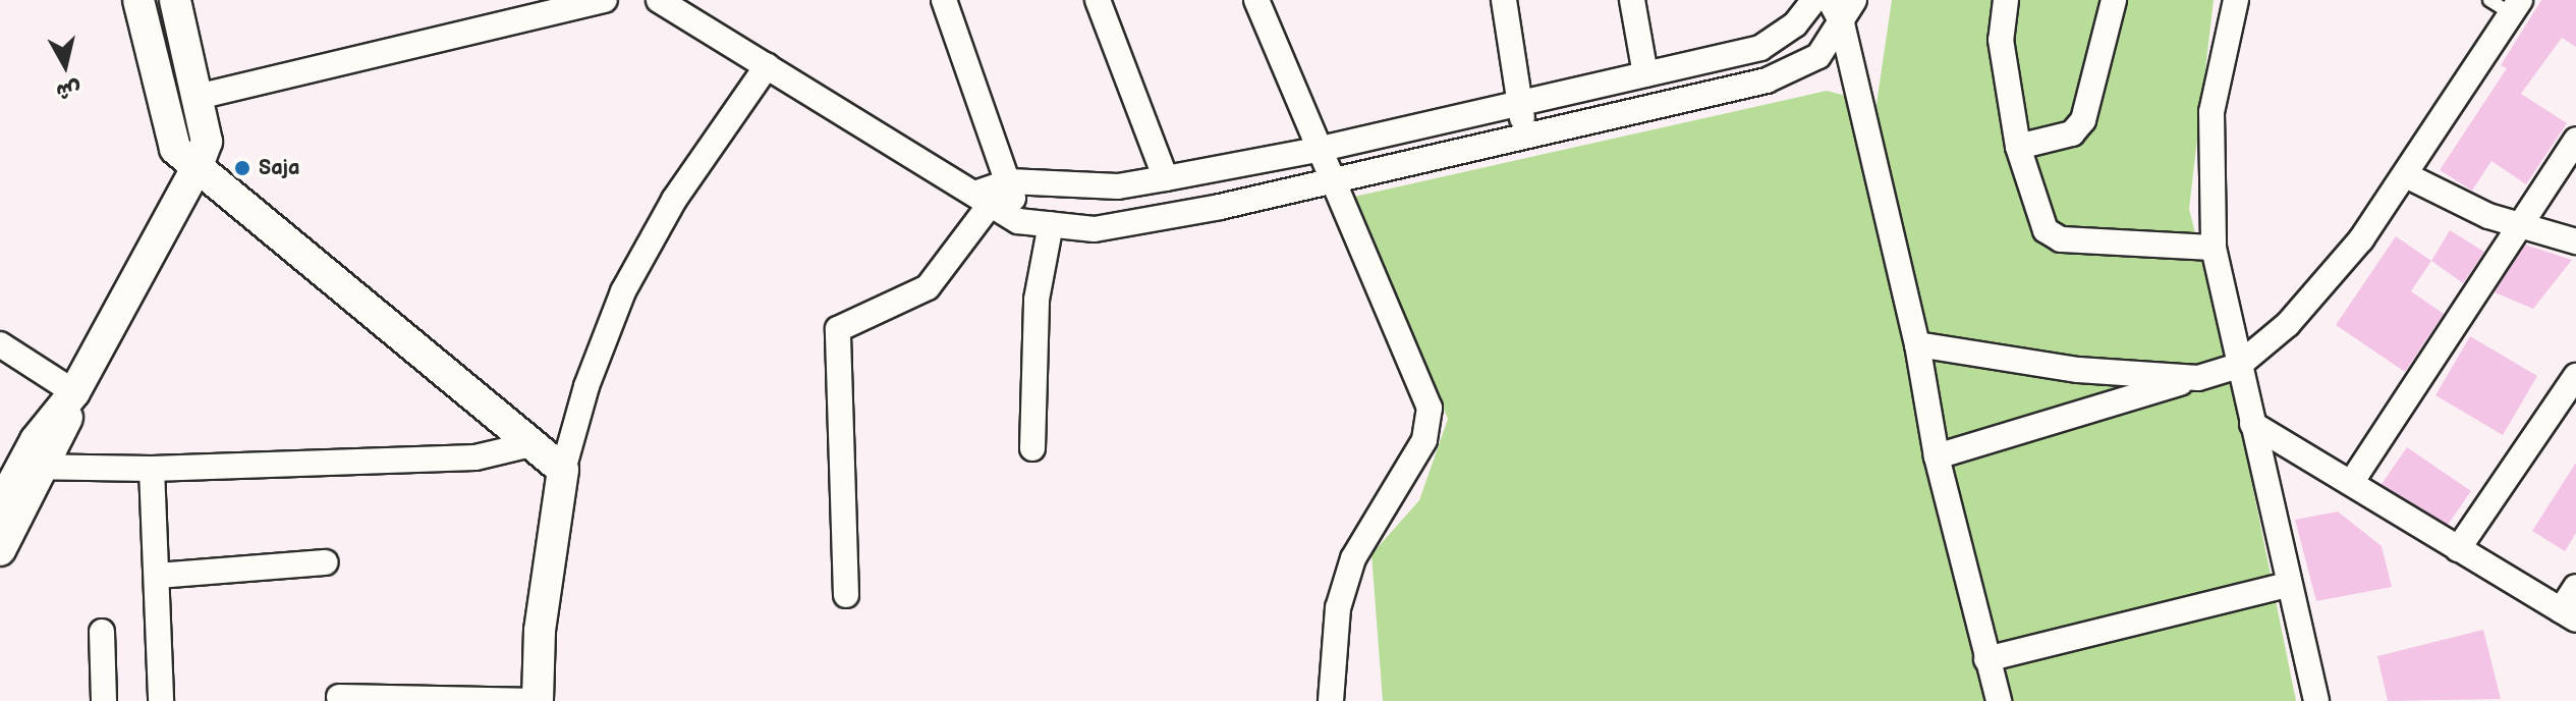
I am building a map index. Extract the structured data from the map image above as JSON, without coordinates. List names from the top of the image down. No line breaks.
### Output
{"places":["Saja"],"north":"bottom"}
